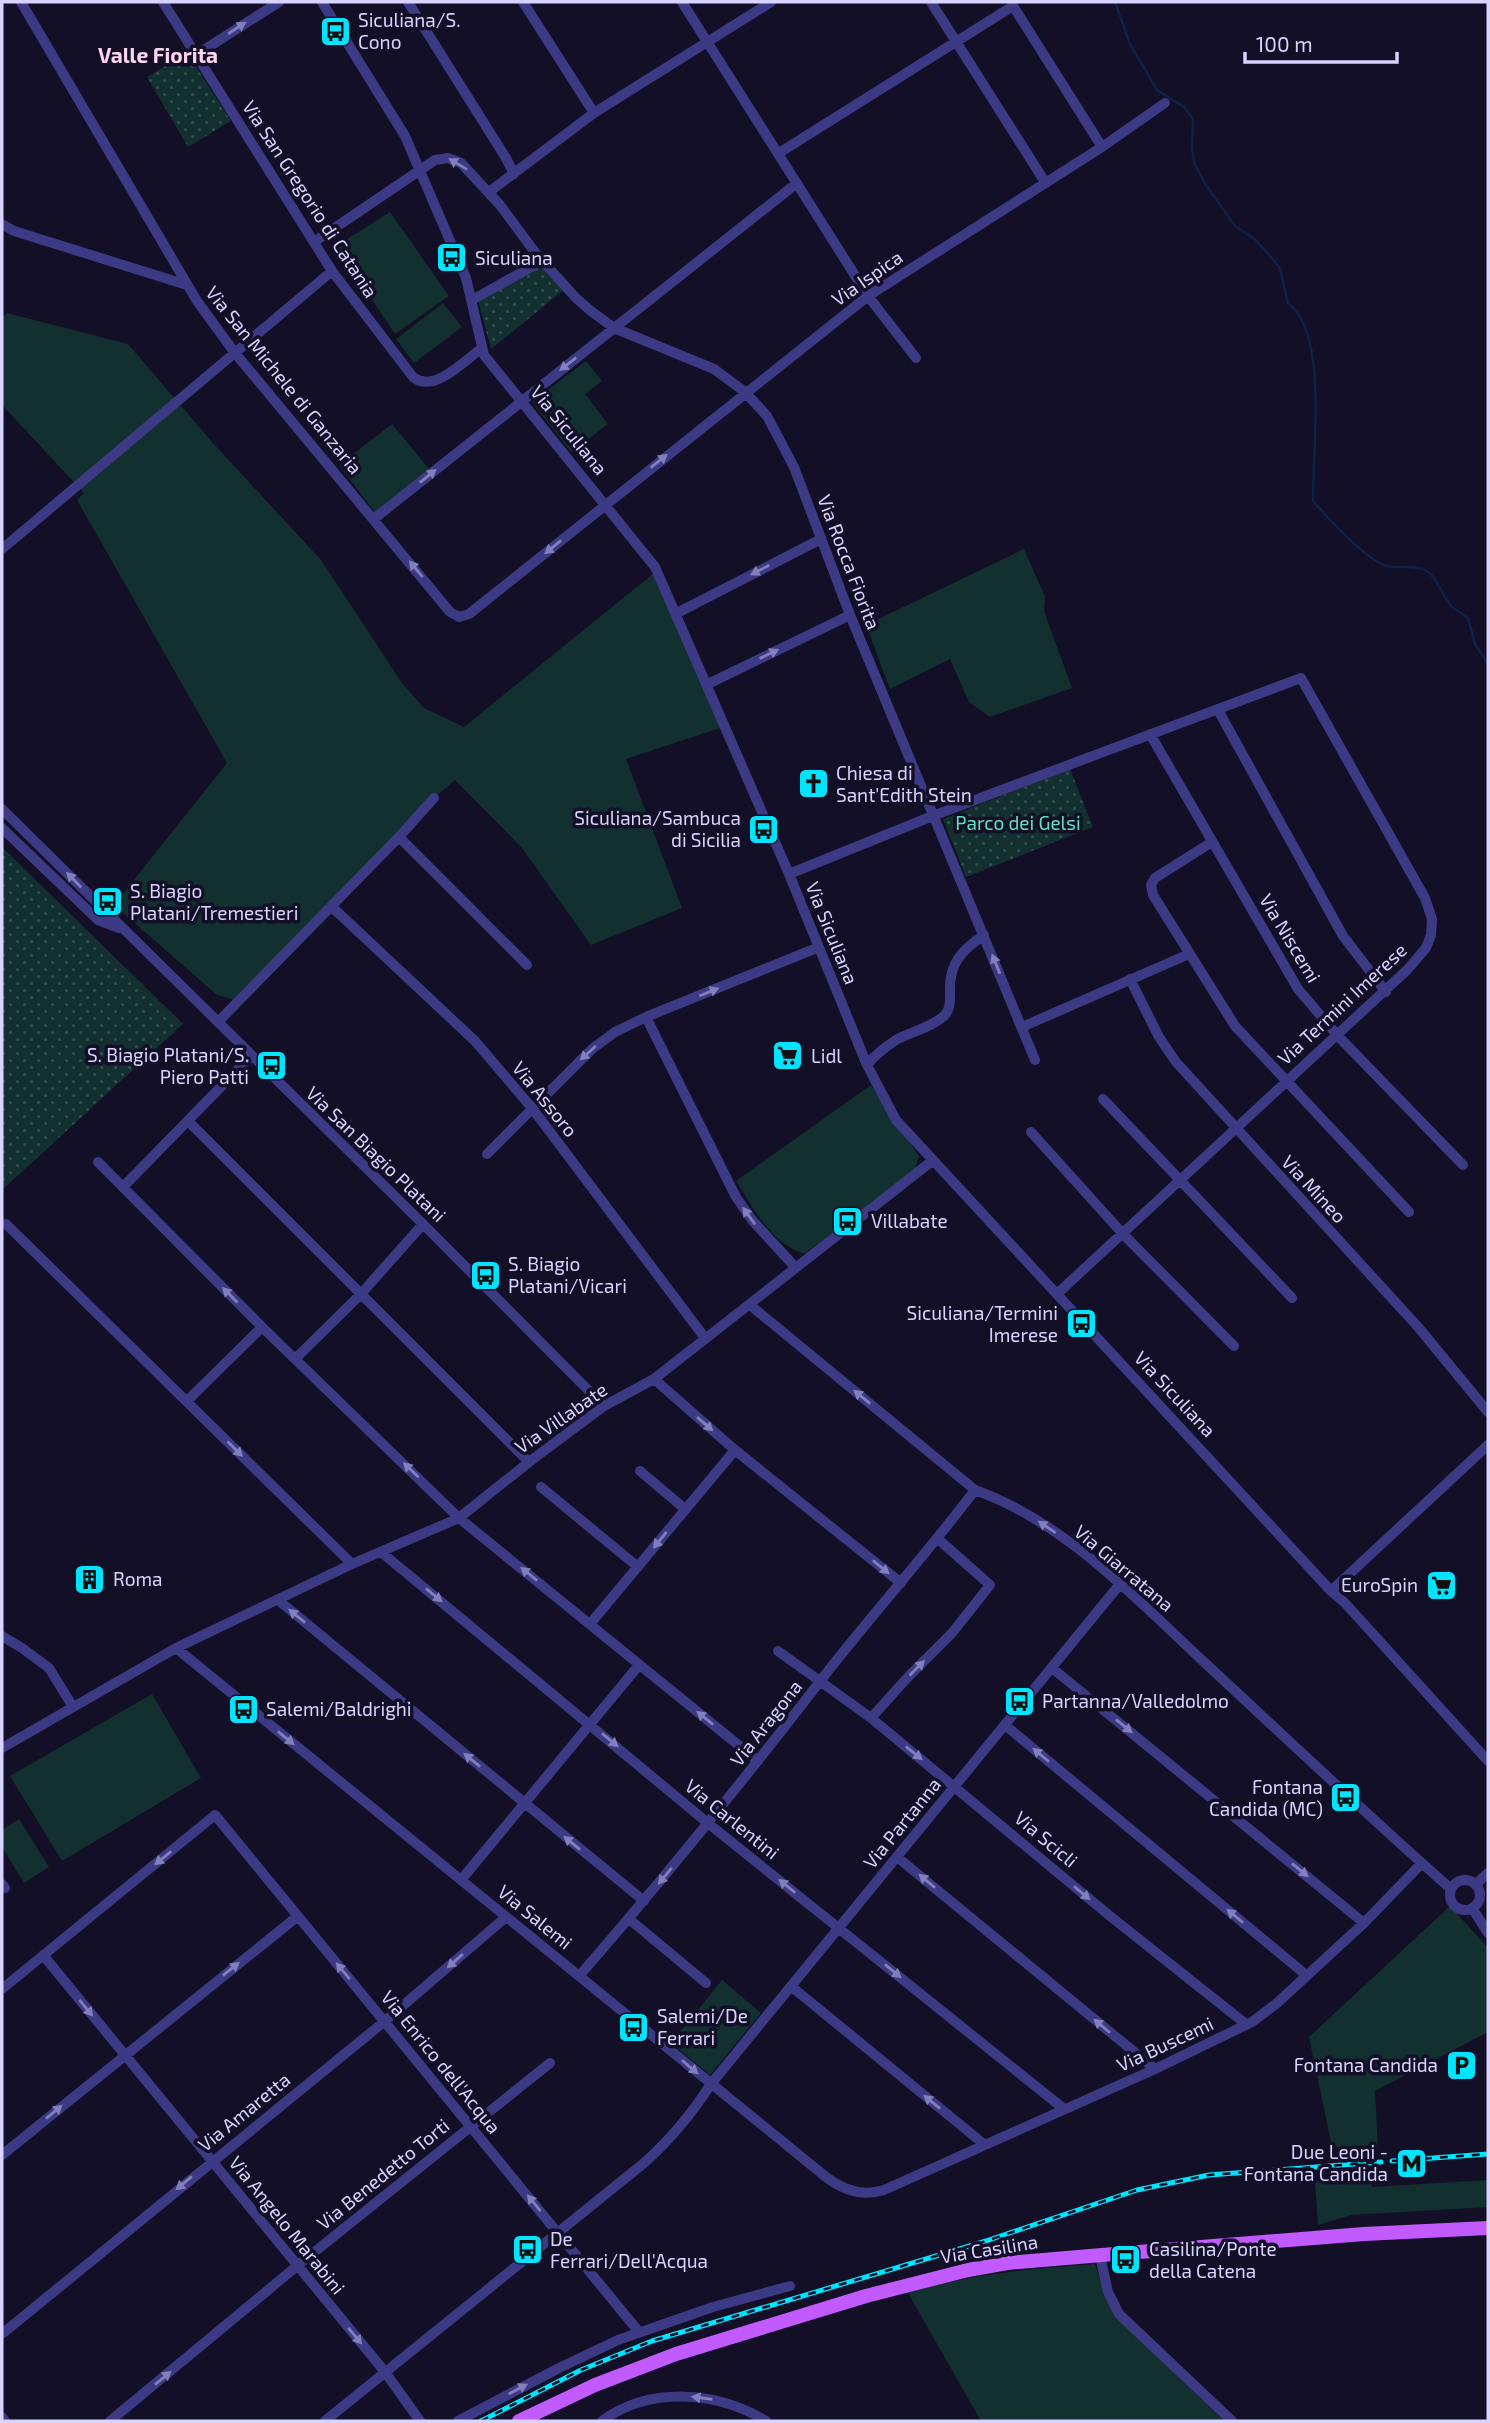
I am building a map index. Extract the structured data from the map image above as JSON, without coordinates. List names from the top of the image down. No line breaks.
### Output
{"streets":{"main road":["Via Casilina"],"street":["Via San Gregorio di Catania","Via Ispica","Via San Michele di Ganzaria","Via Siculiana","Via Rocca Fiorita","Via Niscemi","Via Termini Imerese","Via Assoro","Via San Biagio Platani","Via Mineo","Via Villabate","Via Giarratana","Via Aragona","Via Carlentini","Via Partanna","Via Scicli","Via Salemi","Via Buscemi","Via Enrico dell'Acqua","Via Amaretta","Via Benedetto Torti","Via Angelo Marabini"]},"crossings":[["Via San Gregorio di Catania","Via Siculiana"],["Via Ispica","Via San Michele di Ganzaria"],["Via Ispica","Via Siculiana"],["Via Ispica","Via Rocca Fiorita"],["Via Siculiana","Via Rocca Fiorita"],["Via Siculiana","Via Termini Imerese"],["Via Siculiana","Via Villabate"],["Via Niscemi","Via Termini Imerese"],["Via Termini Imerese","Via Mineo"],["Via Assoro","Via Villabate"],["Via San Biagio Platani","Via Villabate"],["Via Villabate","Via Giarratana"],["Via Villabate","Via Carlentini"],["Via Villabate","Via Salemi"],["Via Giarratana","Via Aragona"],["Via Giarratana","Via Partanna"],["Via Giarratana","Via Buscemi"],["Via Aragona","Via Carlentini"],["Via Aragona","Via Scicli"],["Via Aragona","Via Salemi"],["Via Carlentini","Via Partanna"],["Via Carlentini","Via Buscemi"],["Via Partanna","Via Scicli"],["Via Partanna","Via Salemi"],["Via Partanna","Via Enrico dell'Acqua"],["Via Partanna","Via Angelo Marabini"],["Via Scicli","Via Buscemi"],["Via Salemi","Via Buscemi"],["Via Salemi","Via Amaretta"],["Via Enrico dell'Acqua","Via Amaretta"],["Via Enrico dell'Acqua","Via Benedetto Torti"],["Via Enrico dell'Acqua","Via Angelo Marabini"],["Via Amaretta","Via Angelo Marabini"],["Via Benedetto Torti","Via Angelo Marabini"]],"one_way":["Via Giarratana","Via Salemi","Via Amaretta","Via Benedetto Torti","Via Angelo Marabini"],"districts":["Valle Fiorita"],"parks":["Parco dei Gelsi"],"places":{"bus stop":["Siculiana/S. Cono","Siculiana","Siculiana/Sambuca di Sicilia","S. Biagio Platani/Tremestieri","S. Biagio Platani/S. Piero Patti","Villabate","S. Biagio Platani/Vicari","Siculiana/Termini Imerese","Partanna/Valledolmo","Salemi/Baldrighi","Fontana Candida (MC)","Salemi/De Ferrari","De Ferrari/Dell'Acqua","Casilina/Ponte della Catena"],"church":["Chiesa di Sant'Edith Stein"],"supermarket":["Lidl","EuroSpin"],"building":["Roma"],"parking":["Fontana Candida"],"metro station":["Due Leoni - Fontana Candida"]},"scale_bar":"100 m"}
